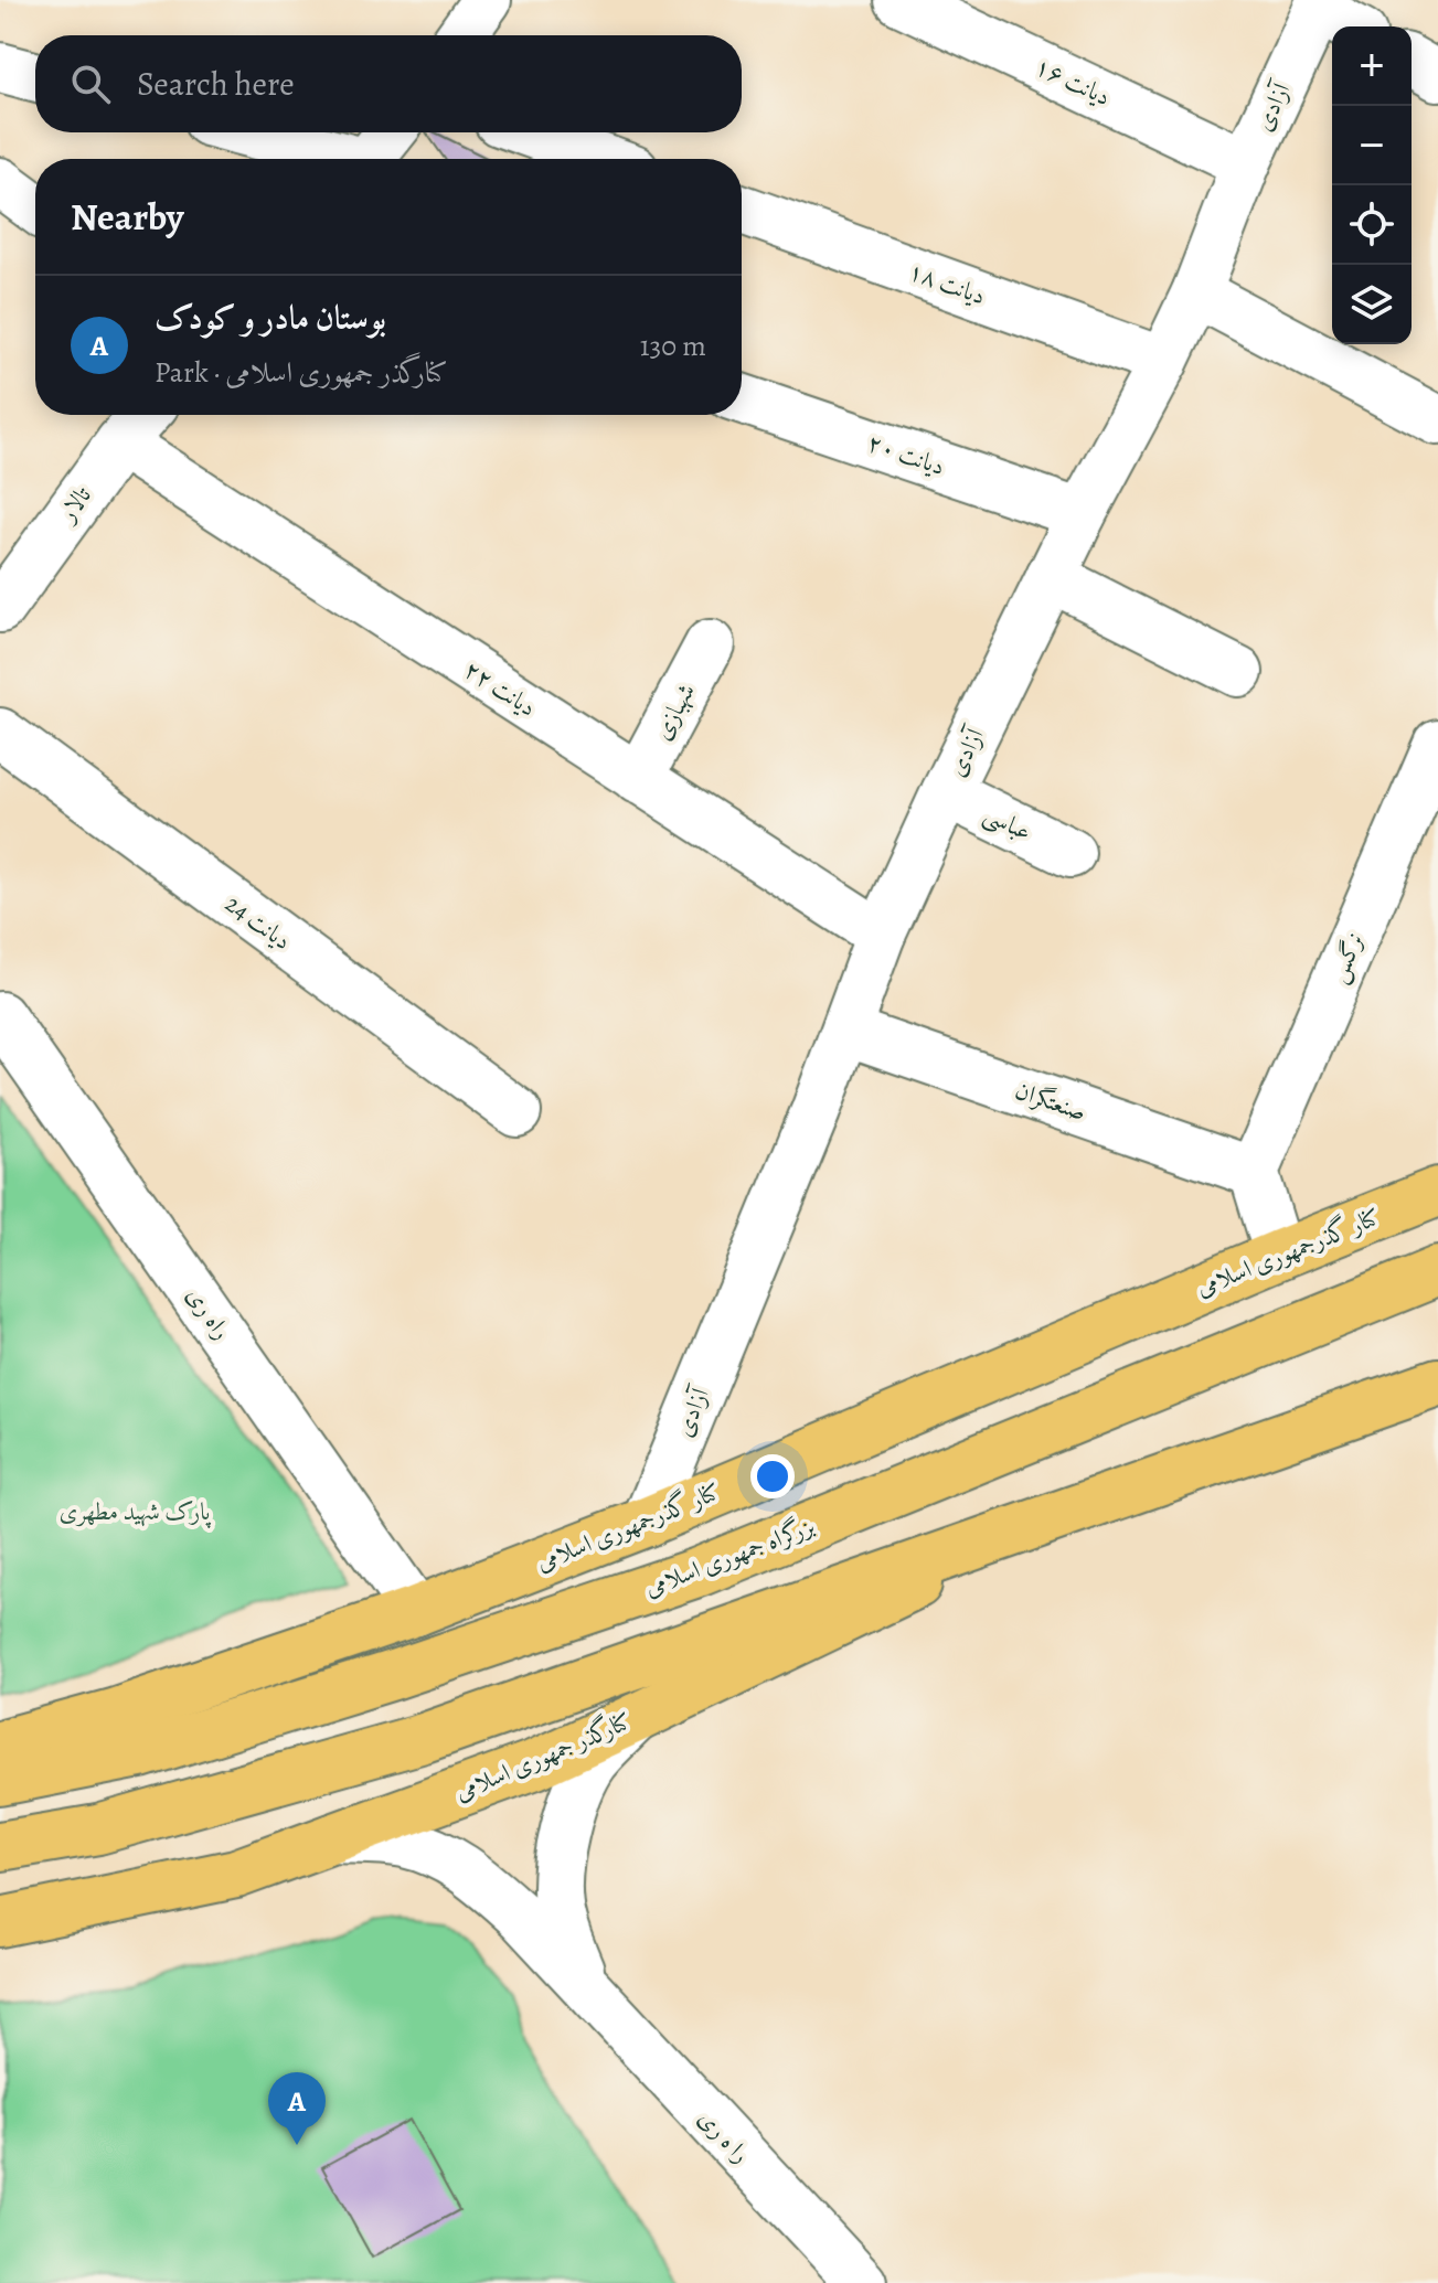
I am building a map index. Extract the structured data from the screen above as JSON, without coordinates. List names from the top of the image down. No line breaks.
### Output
{"streets":{"main road":["کنار گذرجمهوری اسلامی","بزرگراه جمهوری اسلامی","کنارگذر جمهوری اسلامی"],"street":["دیانت ۱۶","آزادی","دیانت ۱۸","دیانت ۲۰","تالار","دیانت ۲۲","شهبازی","عباسی","دیانت 24","نرگس","صنعتگران","راه ری","را ه ری"]},"crossings":[["دیانت ۱۶","آزادی"],["آزادی","دیانت ۱۸"],["آزادی","دیانت ۲۰"],["آزادی","دیانت ۲۲"],["آزادی","عباسی"],["آزادی","صنعتگران"],["آزادی","کنار گذرجمهوری اسلامی"],["تالار","دیانت ۲۲"],["دیانت ۲۲","شهبازی"],["نرگس","صنعتگران"],["کنار گذرجمهوری اسلامی","راه ری"],["کنارگذر جمهوری اسلامی","را ه ری"]],"parks":["پارک شهید مطهری"],"page":{"map_buttons":["+","−"],"search":"Search here","heading":"Nearby","list":[{"mark":"A","name":"بوستان مادر و کودک","note":"Park · کنارگذر جمهوری اسلامی","value":"130 m"}],"pins":"A"}}
